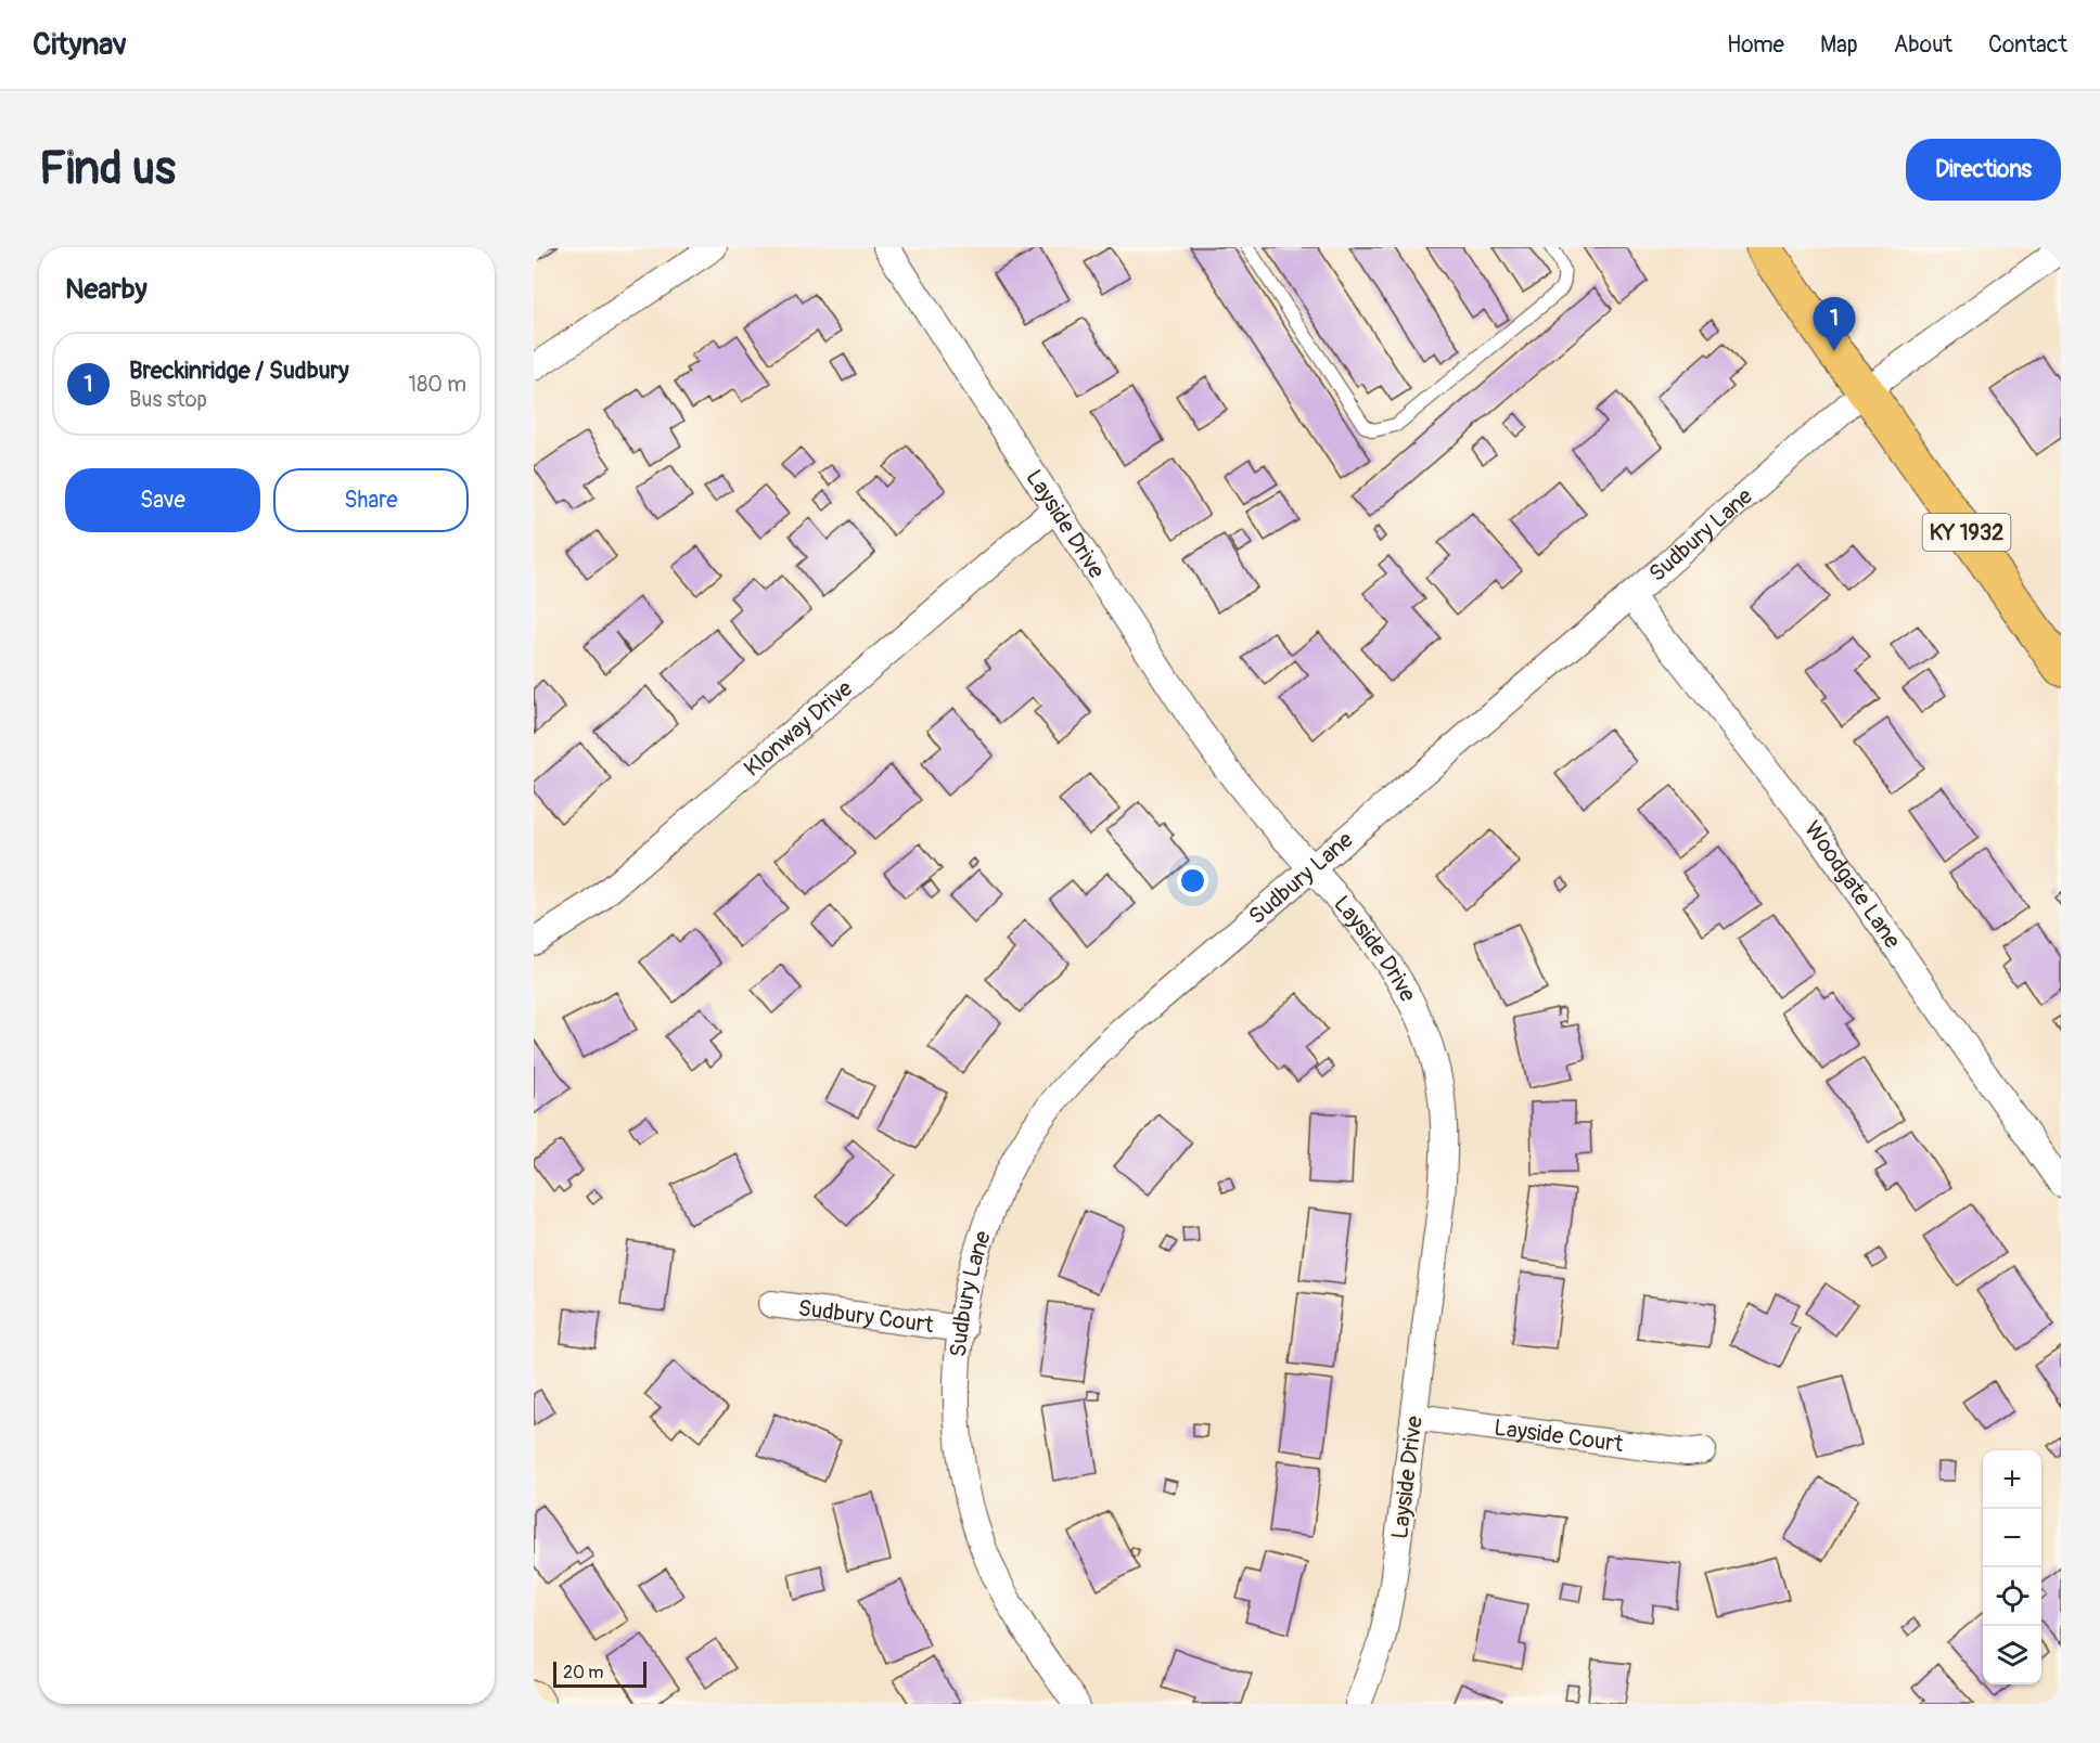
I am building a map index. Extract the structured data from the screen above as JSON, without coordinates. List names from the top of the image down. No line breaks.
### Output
{"streets":{"main road":["KY 1932"],"street":["Layside Drive","Sudbury Lane","Klonway Drive","Woodgate Lane","Sudbury Court","Layside Court"]},"crossings":[["Layside Drive","Sudbury Lane"],["Layside Drive","Klonway Drive"],["Layside Drive","Layside Court"],["KY 1932","Sudbury Lane"],["Sudbury Lane","Woodgate Lane"],["Sudbury Lane","Sudbury Court"]],"scale_bar":"20 m","page":{"header":"Citynav","nav":["Home","Map","About","Contact"],"buttons":["Directions",["Save","Share"]],"title":"Find us","heading":"Nearby","pins":"1","list":[{"mark":"1","name":"Breckinridge / Sudbury","note":"Bus stop","value":"180 m"}],"map_buttons":["+","−"],"scale":"20 m"}}
